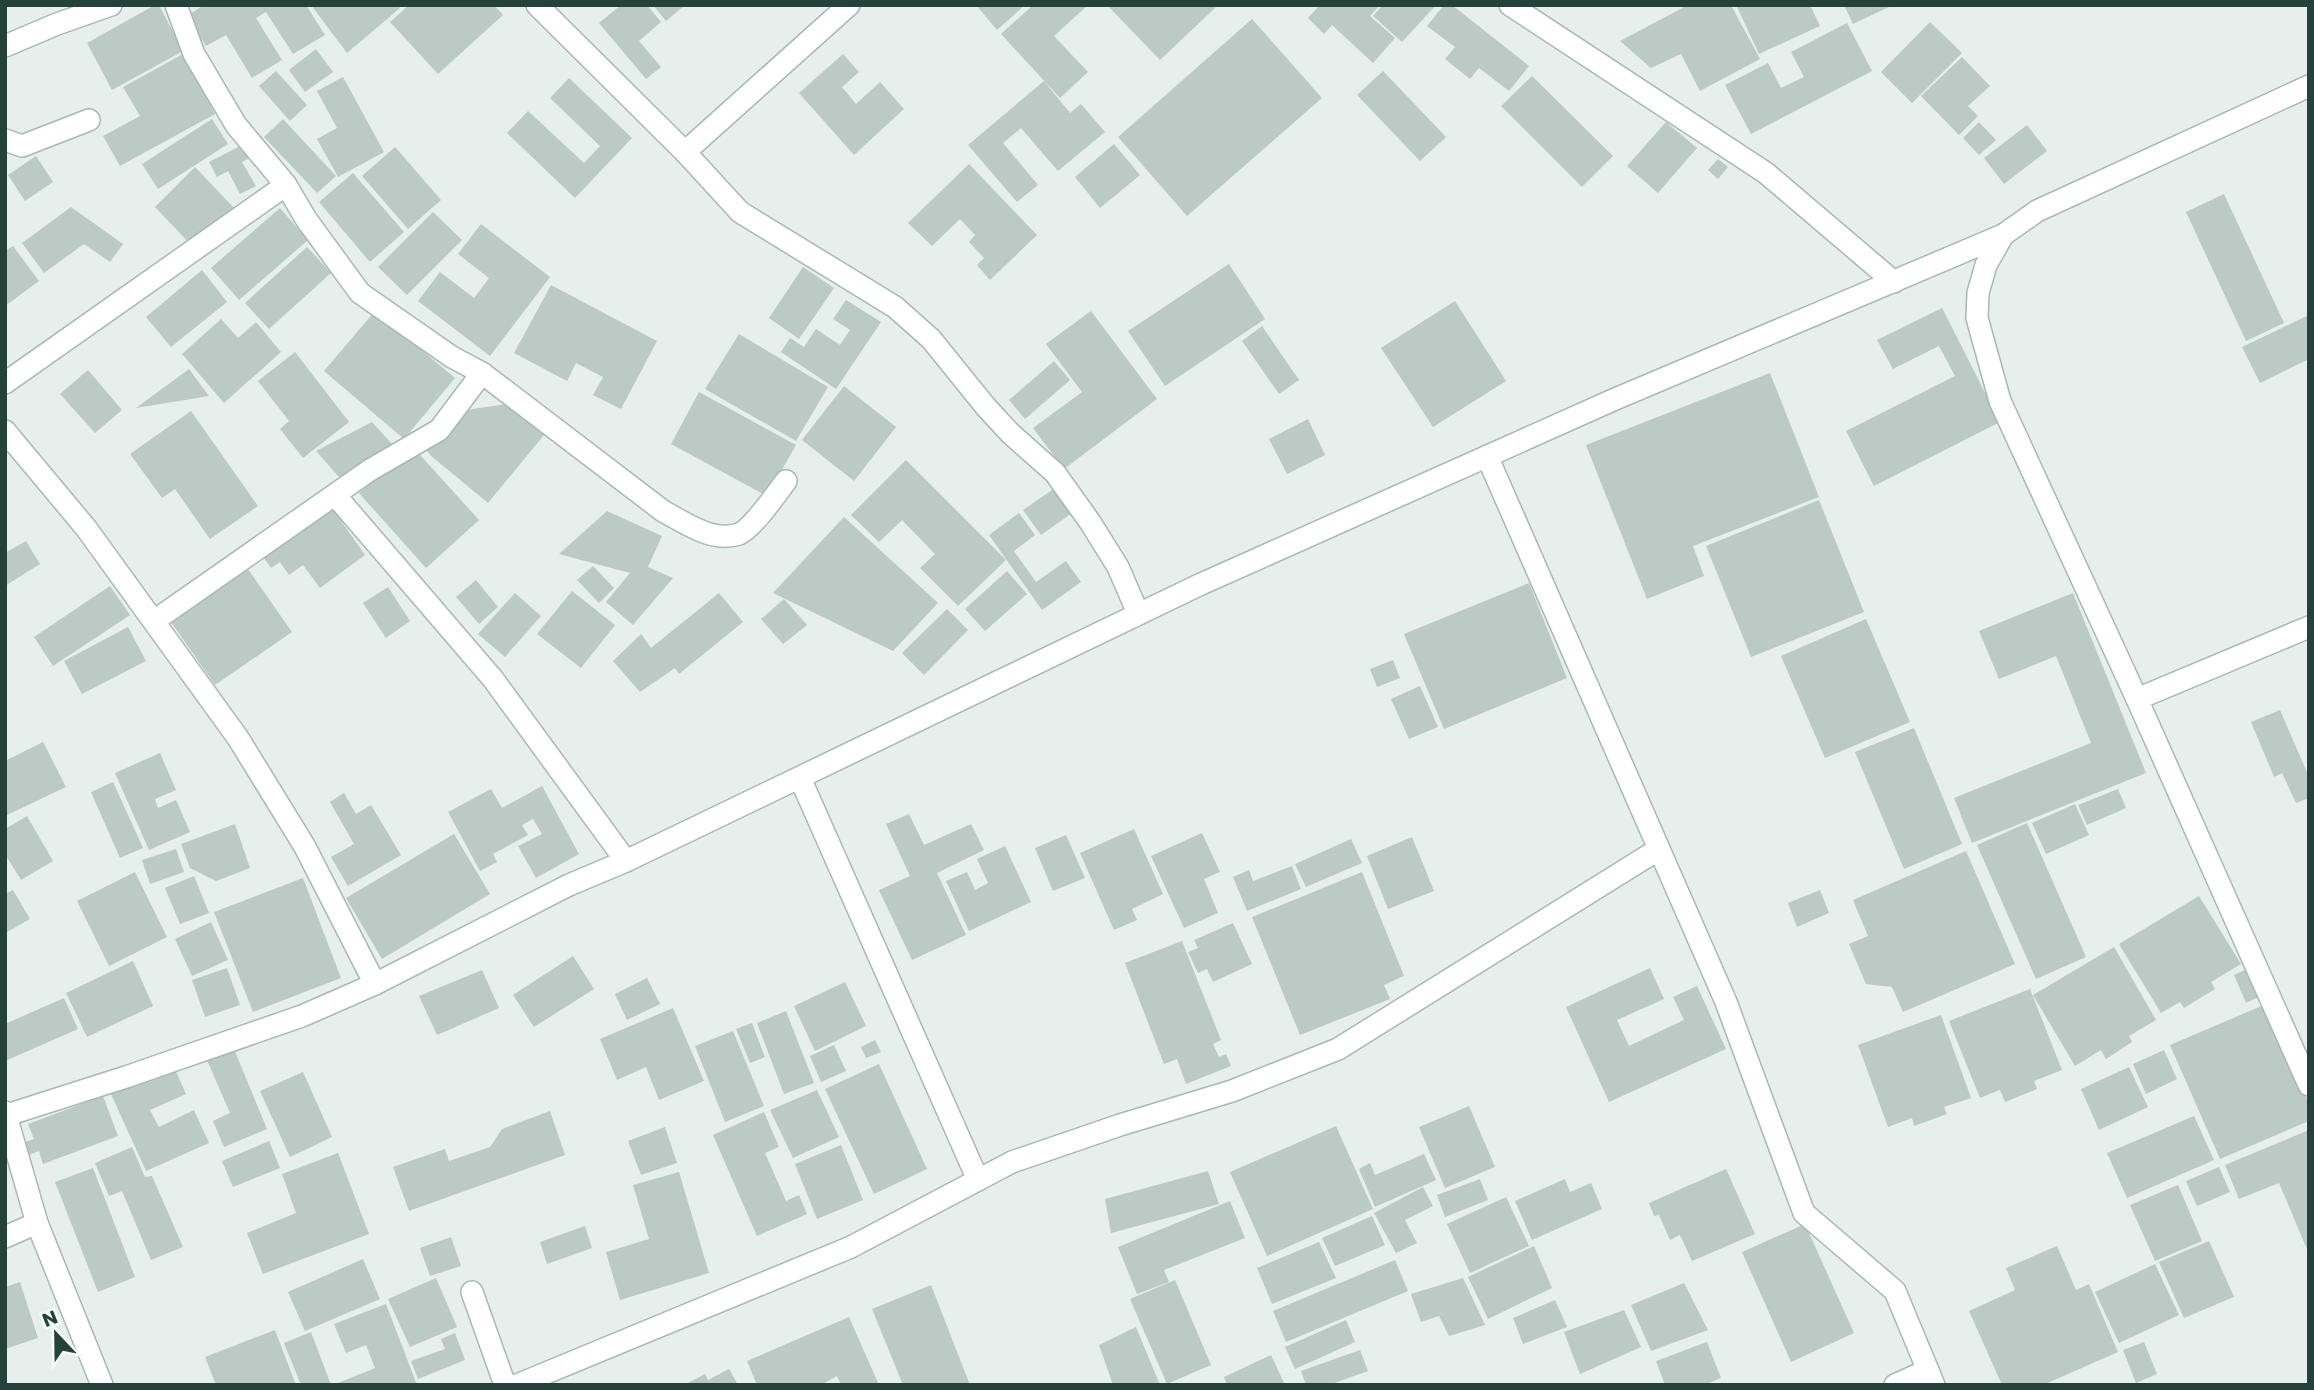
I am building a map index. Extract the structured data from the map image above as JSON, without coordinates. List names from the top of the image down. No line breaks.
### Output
{"north":"top"}
